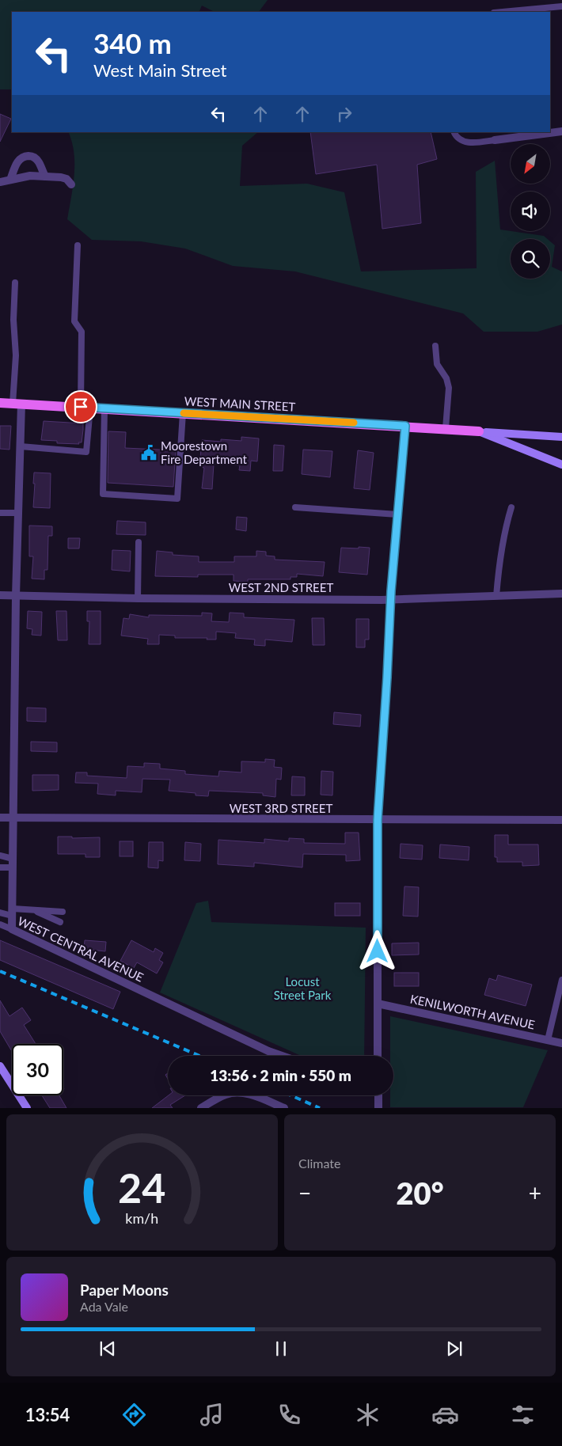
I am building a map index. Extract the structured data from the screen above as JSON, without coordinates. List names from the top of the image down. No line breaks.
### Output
{"streets":{"main road":["WEST MAIN STREET"],"street":["WEST 2ND STREET","WEST 3RD STREET","WEST CENTRAL AVENUE","KENILWORTH AVENUE"]},"parks":["Locust Street Park"],"places":{"public building":["Moorestown Fire Department"]},"north":"bottom left","page":{"turn":["340 m","West Main Street"],"limit":"30","trip":"13:56 · 2 min · 550 m","tile":"Climate","heat":["−","20°","+"],"song":["Paper Moons","Ada Vale"],"tabs":"13:54","gauge":["24","km/h"]}}
